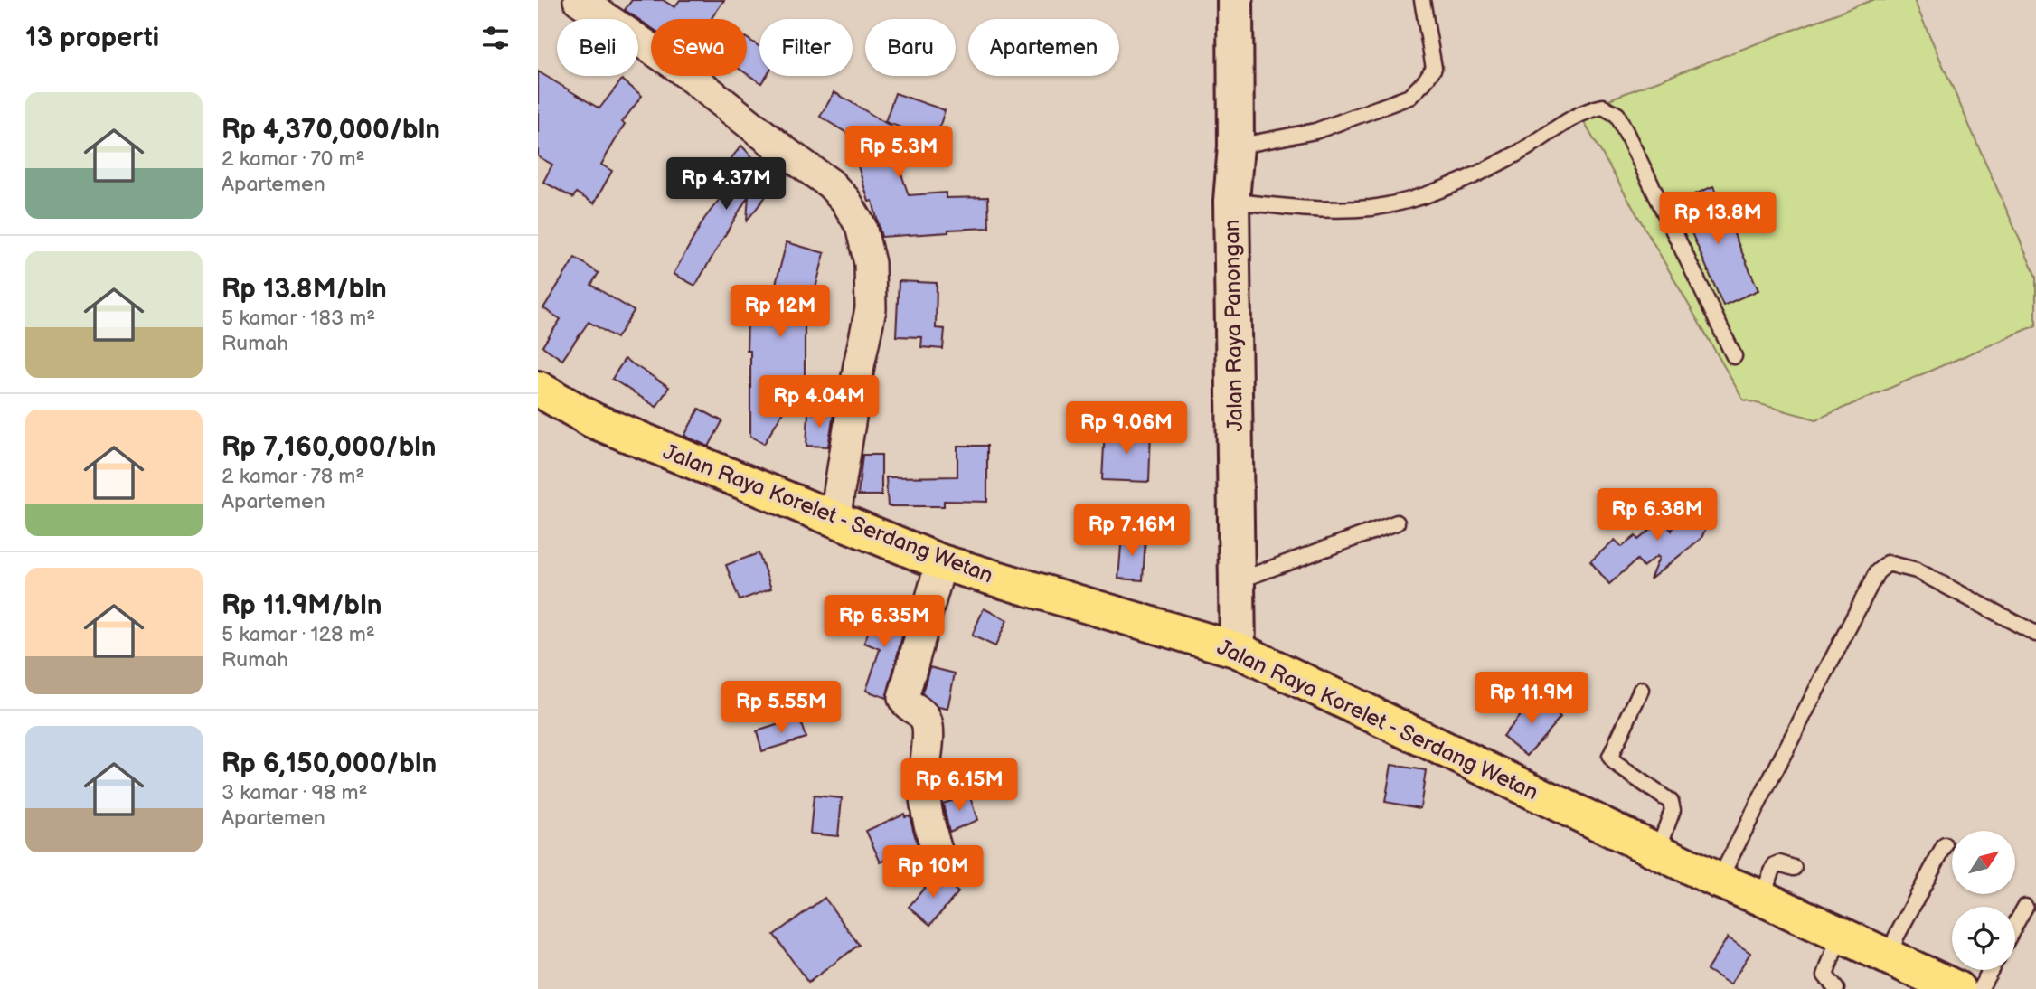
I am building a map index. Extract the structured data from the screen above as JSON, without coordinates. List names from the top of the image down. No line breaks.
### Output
{"streets":{"main road":["Jalan Raya Panongan","Jalan Raya Korelet - Serdang Wetan"]},"crossings":[["Jalan Raya Panongan","Jalan Raya Korelet - Serdang Wetan"]],"north":"top right","page":{"heading":"13 properti","chip":["Beli","Sewa","Filter","Baru","Apartemen"],"list":[{"name":"Rp 4,370,000/bln","note":"2 kamar · 70 m² · Apartemen"},{"name":"Rp 13.8M/bln","note":"5 kamar · 183 m² · Rumah"},{"name":"Rp 7,160,000/bln","note":"2 kamar · 78 m² · Apartemen"},{"name":"Rp 11.9M/bln","note":"5 kamar · 128 m² · Rumah"},{"name":"Rp 6,150,000/bln","note":"3 kamar · 98 m² · Apartemen"}],"price":["Rp 5.3M","Rp 4.37M","Rp 13.8M","Rp 12M","Rp 4.04M","Rp 9.06M","Rp 6.38M","Rp 7.16M","Rp 6.35M","Rp 11.9M","Rp 5.55M","Rp 6.15M","Rp 10M"]}}
